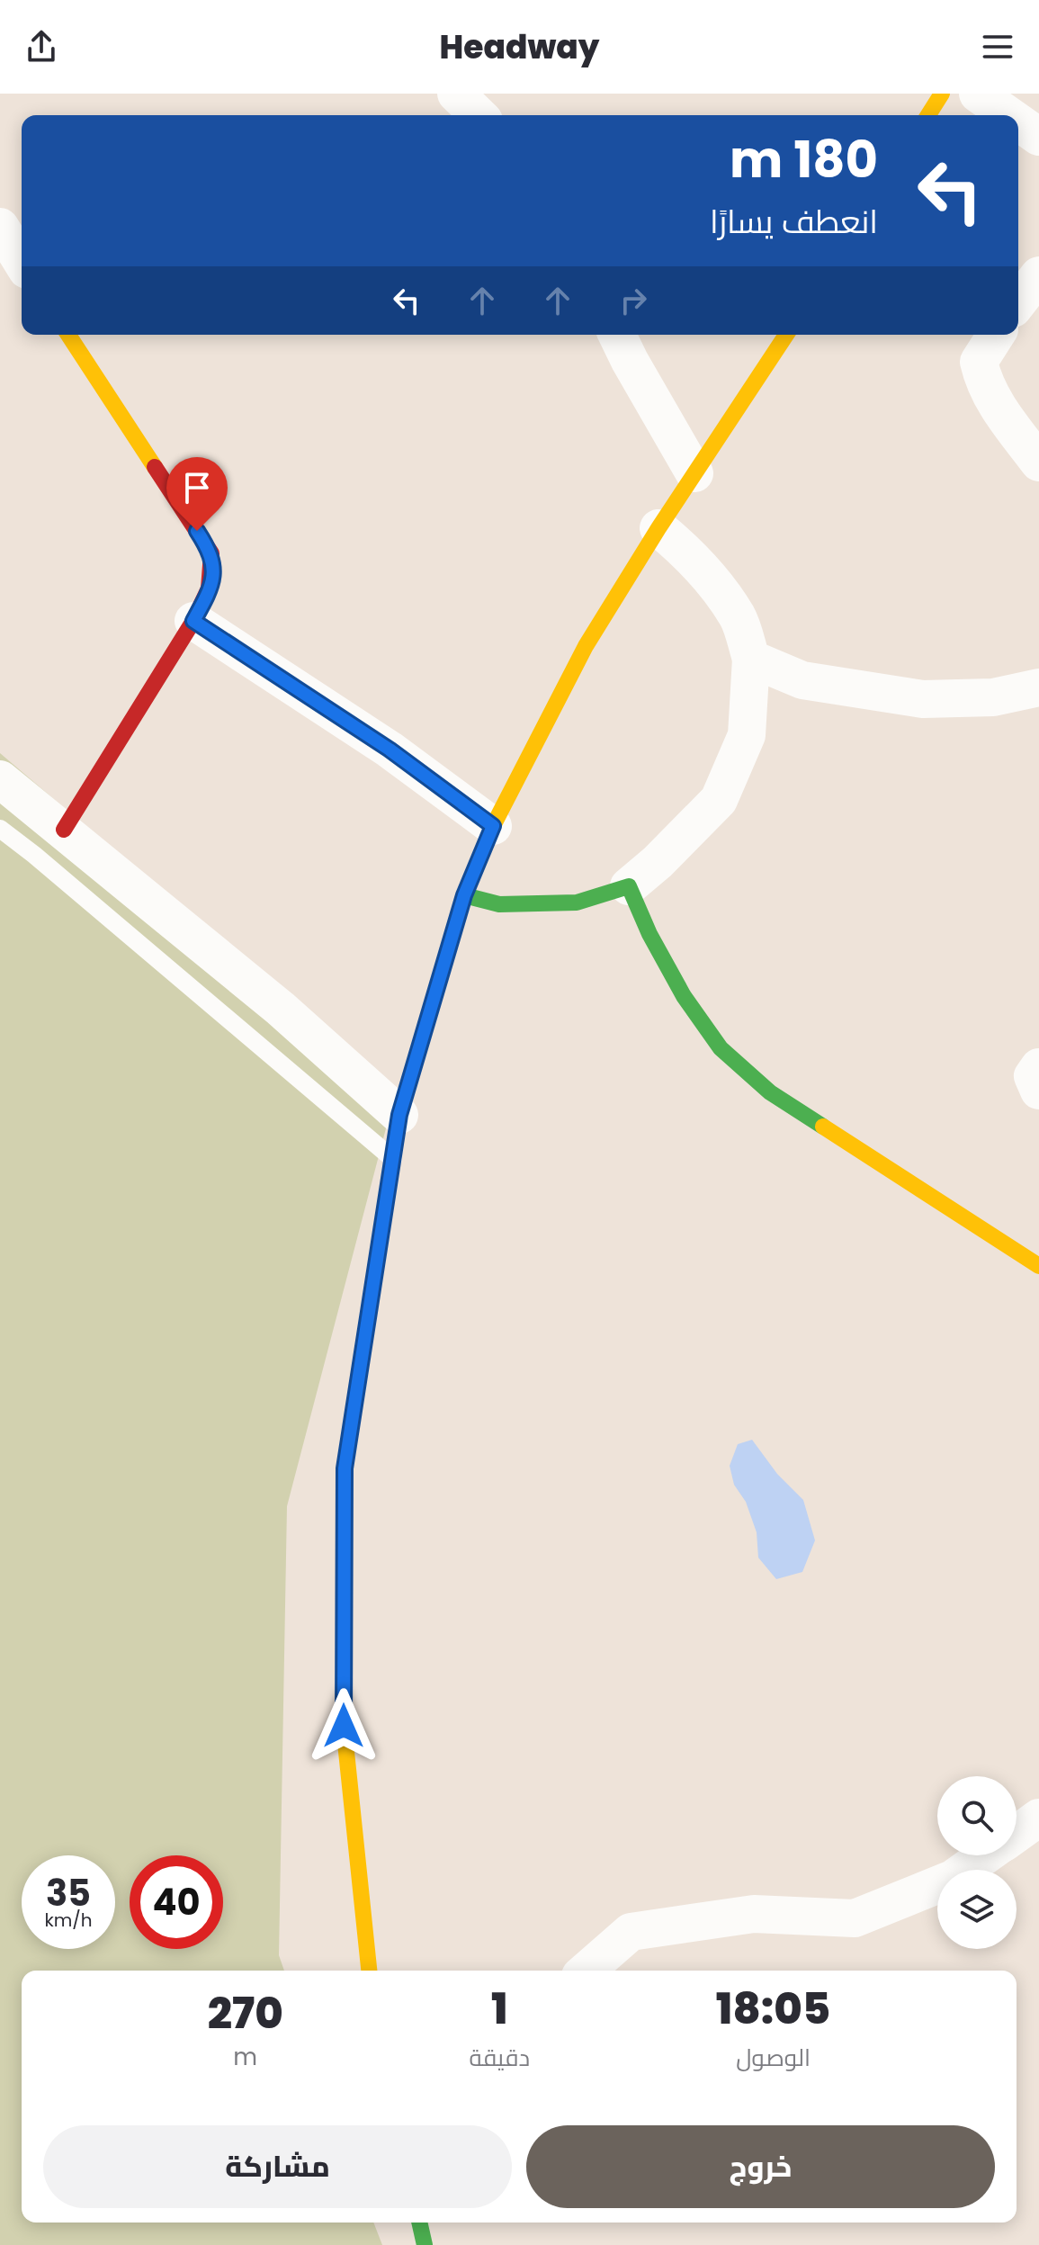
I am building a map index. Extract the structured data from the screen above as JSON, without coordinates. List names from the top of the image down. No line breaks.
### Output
{"page":{"header":"Headway","turn":["180 m","انعطف يسارًا"],"speed":"35 km/h","limit":"40","eta":["18:05","الوصول","1","دقيقة","270","m"],"buttons":["خروج","مشاركة"]}}
